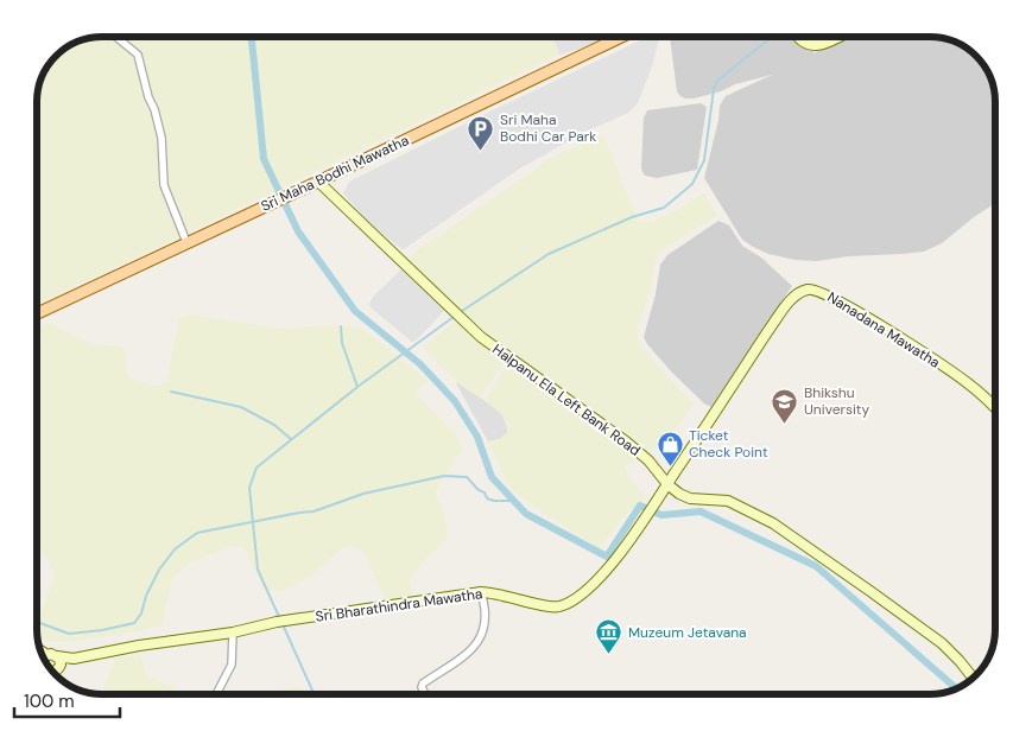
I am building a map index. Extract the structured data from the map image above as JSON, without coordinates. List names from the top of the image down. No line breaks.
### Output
{"streets":{"main road":["Sri Maha Bodhi Mawatha","Nanadana Mawatha","Halpanu Ela Left Bank Road","Sri Bharathindra Mawatha"]},"crossings":[["Sri Maha Bodhi Mawatha","Halpanu Ela Left Bank Road"],["Nanadana Mawatha","Halpanu Ela Left Bank Road"],["Nanadana Mawatha","Sri Bharathindra Mawatha"],["Halpanu Ela Left Bank Road","Sri Bharathindra Mawatha"]],"places":{"parking":["Sri Maha Bodhi Car Park"],"school or university":["Bhikshu University"],"shop":["Ticket Check Point"],"museum":["Muzeum Jetavana"]},"scale_bar":"100 m"}
